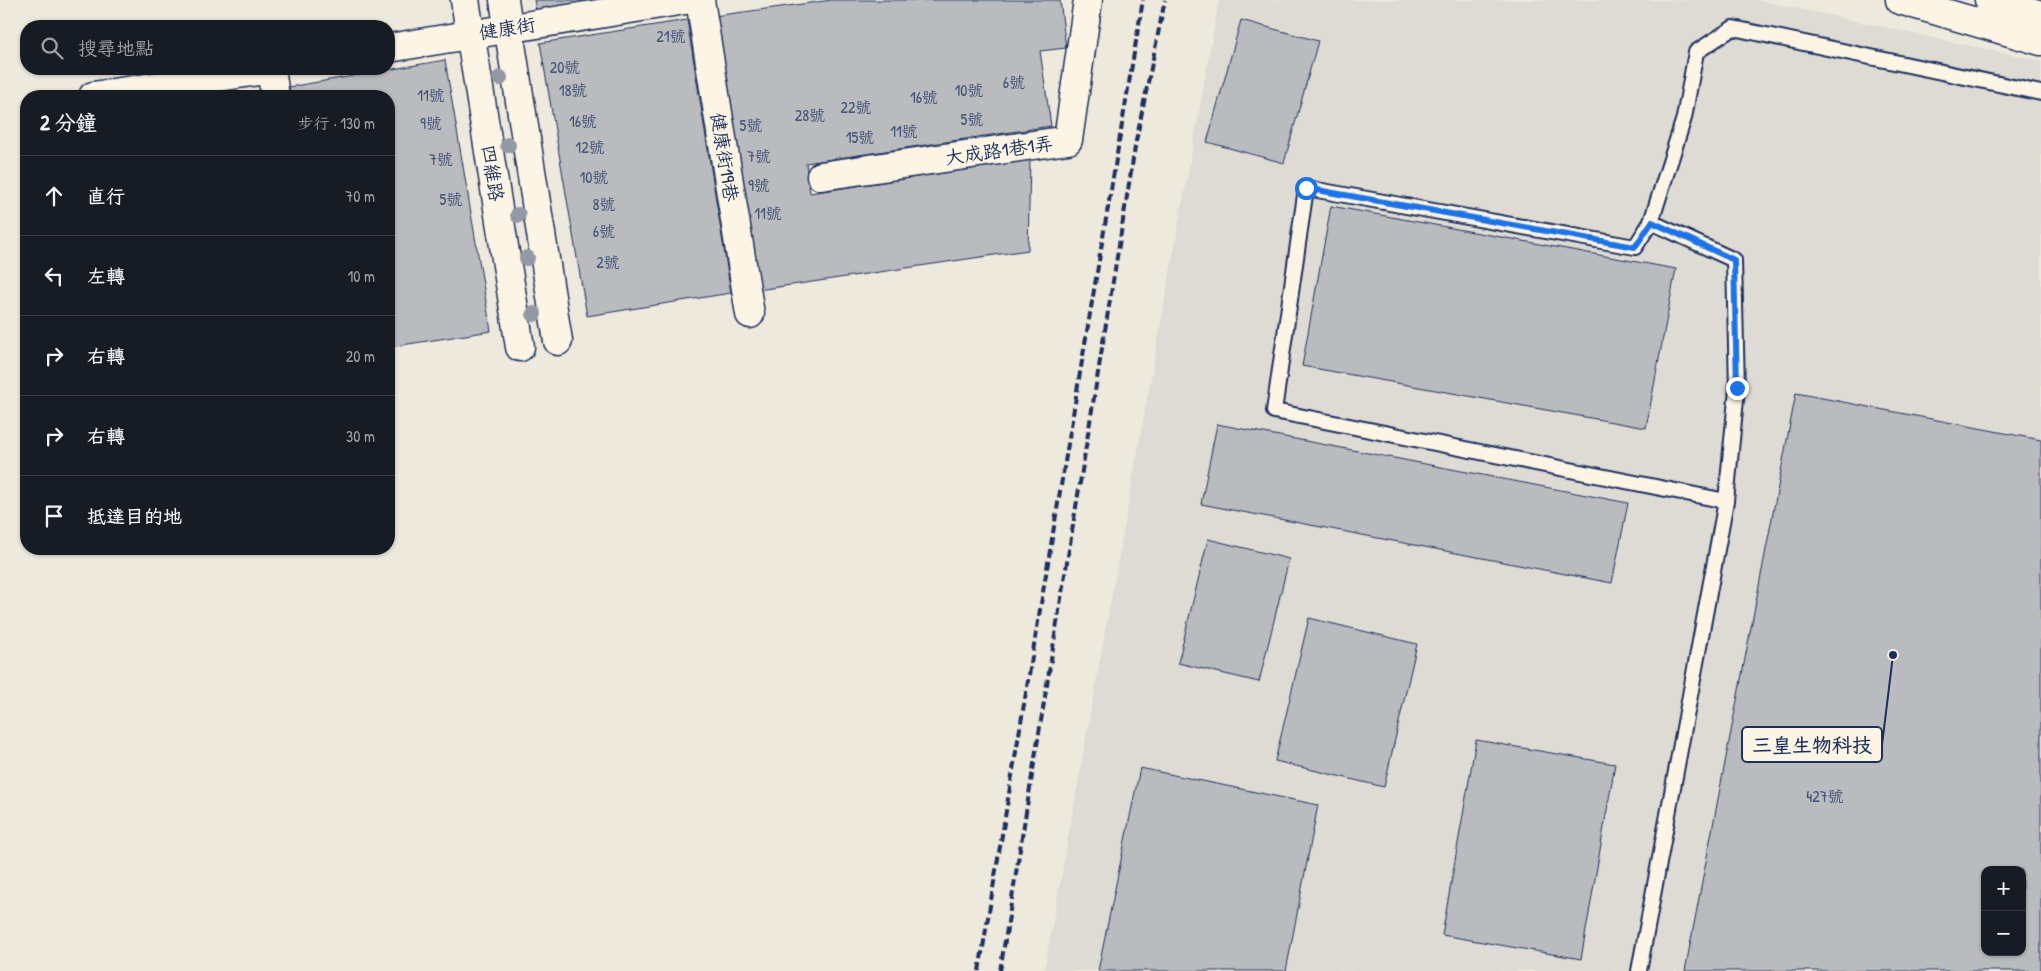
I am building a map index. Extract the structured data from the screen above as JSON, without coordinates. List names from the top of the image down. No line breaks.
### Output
{"streets":{"street":["健康街","大成路1巷1弄","健康街19巷","四維路"]},"crossings":[["健康街","四維路"]],"places":["三皇生物科技"],"house_numbers":["21號","20號","6號","18號","10號","11號","16號","22號","28號","5號","16號","9號","5號","11號","15號","12號","7號","7號","10號","9號","5號","8號","11號","6號","2號","427號"],"page":{"search":"搜尋地點","heading":["2 分鐘","步行 · 130 m"],"list":[["直行","70 m"],["左轉","10 m"],["右轉","20 m"],["右轉","30 m"],"抵達目的地"],"map_buttons":["+","−"]}}
